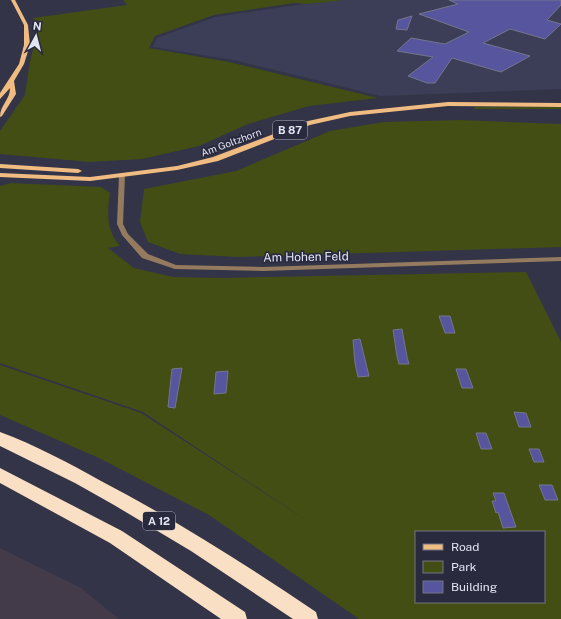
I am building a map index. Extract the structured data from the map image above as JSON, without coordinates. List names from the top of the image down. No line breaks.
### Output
{"streets":{"highway":["A 12"],"main road":["B 87","Am Goltzhorn"],"street":["Am Hohen Feld"]},"crossings":[["Am Goltzhorn","Am Hohen Feld"]],"legend":["Road","Park","Building"],"north":"top"}
